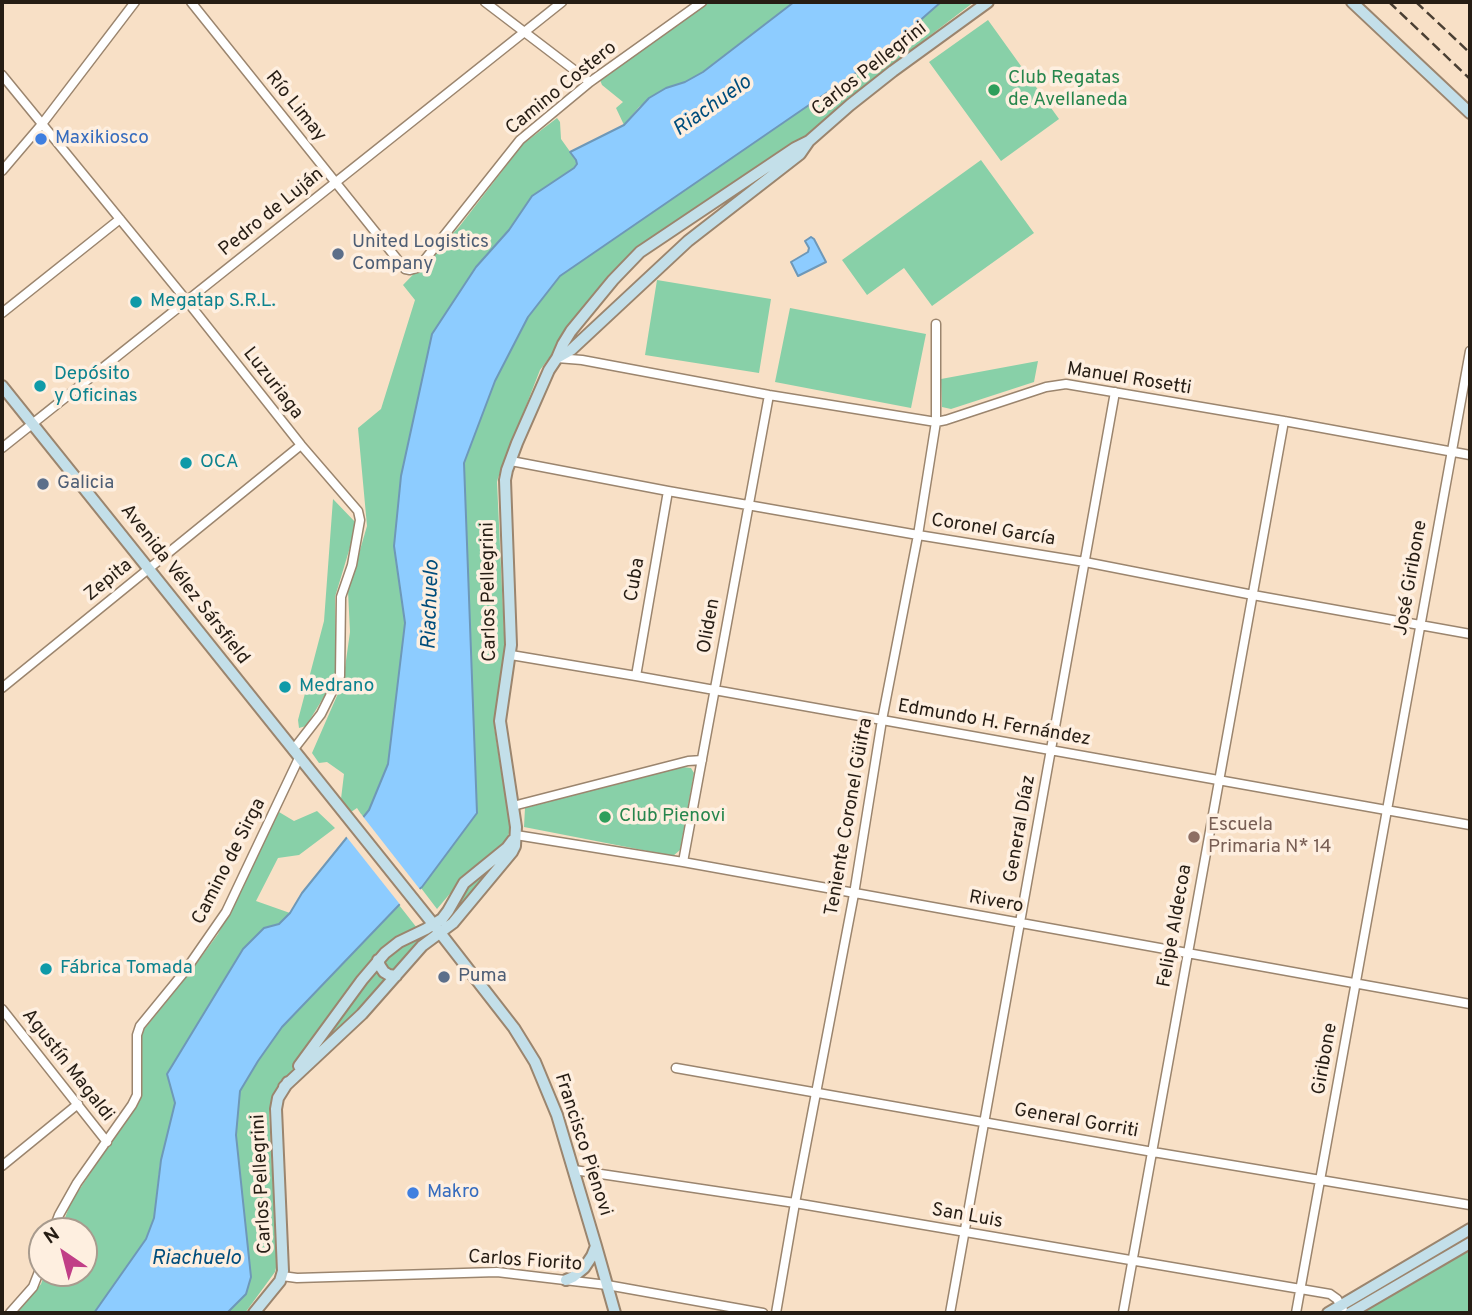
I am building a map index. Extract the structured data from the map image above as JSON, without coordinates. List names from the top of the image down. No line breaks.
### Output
{"streets":{"street":["Carlos Pellegrini","Camino Costero","Río Limay","Pedro de Luján","Manuel Rosetti","Luzuriaga","Coronel García","José Giribone","Cuba","Zepita","Avenida Vélez Sársfield","Oliden","Edmundo H. Fernández","Teniente Coronel Güifra","General Díaz","Camino de Sirga","Rivero","Felipe Aldecoa","Giribone","Agustín Magaldi","General Gorriti","Francisco Pienovi","San Luis","Carlos Fiorito"]},"crossings":[["Carlos Pellegrini","Manuel Rosetti"],["Carlos Pellegrini","Coronel García"],["Carlos Pellegrini","Edmundo H. Fernández"],["Carlos Pellegrini","Rivero"],["Carlos Pellegrini","Francisco Pienovi"],["Carlos Pellegrini","Carlos Fiorito"],["Camino Costero","Río Limay"],["Río Limay","Pedro de Luján"],["Pedro de Luján","Luzuriaga"],["Pedro de Luján","Avenida Vélez Sársfield"],["Manuel Rosetti","José Giribone"],["Manuel Rosetti","Oliden"],["Manuel Rosetti","Teniente Coronel Güifra"],["Manuel Rosetti","General Díaz"],["Manuel Rosetti","Felipe Aldecoa"],["Luzuriaga","Zepita"],["Luzuriaga","Avenida Vélez Sársfield"],["Luzuriaga","Camino de Sirga"],["Coronel García","José Giribone"],["Coronel García","Cuba"],["Coronel García","Oliden"],["Coronel García","Teniente Coronel Güifra"],["Coronel García","General Díaz"],["Coronel García","Felipe Aldecoa"],["José Giribone","Edmundo H. Fernández"],["José Giribone","Giribone"],["Cuba","Edmundo H. Fernández"],["Zepita","Avenida Vélez Sársfield"],["Avenida Vélez Sársfield","Camino de Sirga"],["Avenida Vélez Sársfield","Francisco Pienovi"],["Oliden","Edmundo H. Fernández"],["Oliden","Rivero"],["Edmundo H. Fernández","Teniente Coronel Güifra"],["Edmundo H. Fernández","General Díaz"],["Edmundo H. Fernández","Felipe Aldecoa"],["Edmundo H. Fernández","Giribone"],["Teniente Coronel Güifra","Rivero"],["Teniente Coronel Güifra","General Gorriti"],["Teniente Coronel Güifra","San Luis"],["General Díaz","Rivero"],["General Díaz","General Gorriti"],["General Díaz","San Luis"],["Camino de Sirga","Agustín Magaldi"],["Rivero","Felipe Aldecoa"],["Rivero","Giribone"],["Felipe Aldecoa","General Gorriti"],["Felipe Aldecoa","San Luis"],["Giribone","General Gorriti"],["Giribone","San Luis"],["Francisco Pienovi","San Luis"],["Francisco Pienovi","Carlos Fiorito"]],"water":["Riachuelo"],"places":["Club Regatas de Avellaneda","Maxikiosco","United Logistics Company","Megatap S.R.L.","Depósito y Oficinas","OCA","Galicia","Medrano","Club Pienovi","Escuela Primaria N* 14","Fábrica Tomada","Puma","Makro"],"north":"top left"}
